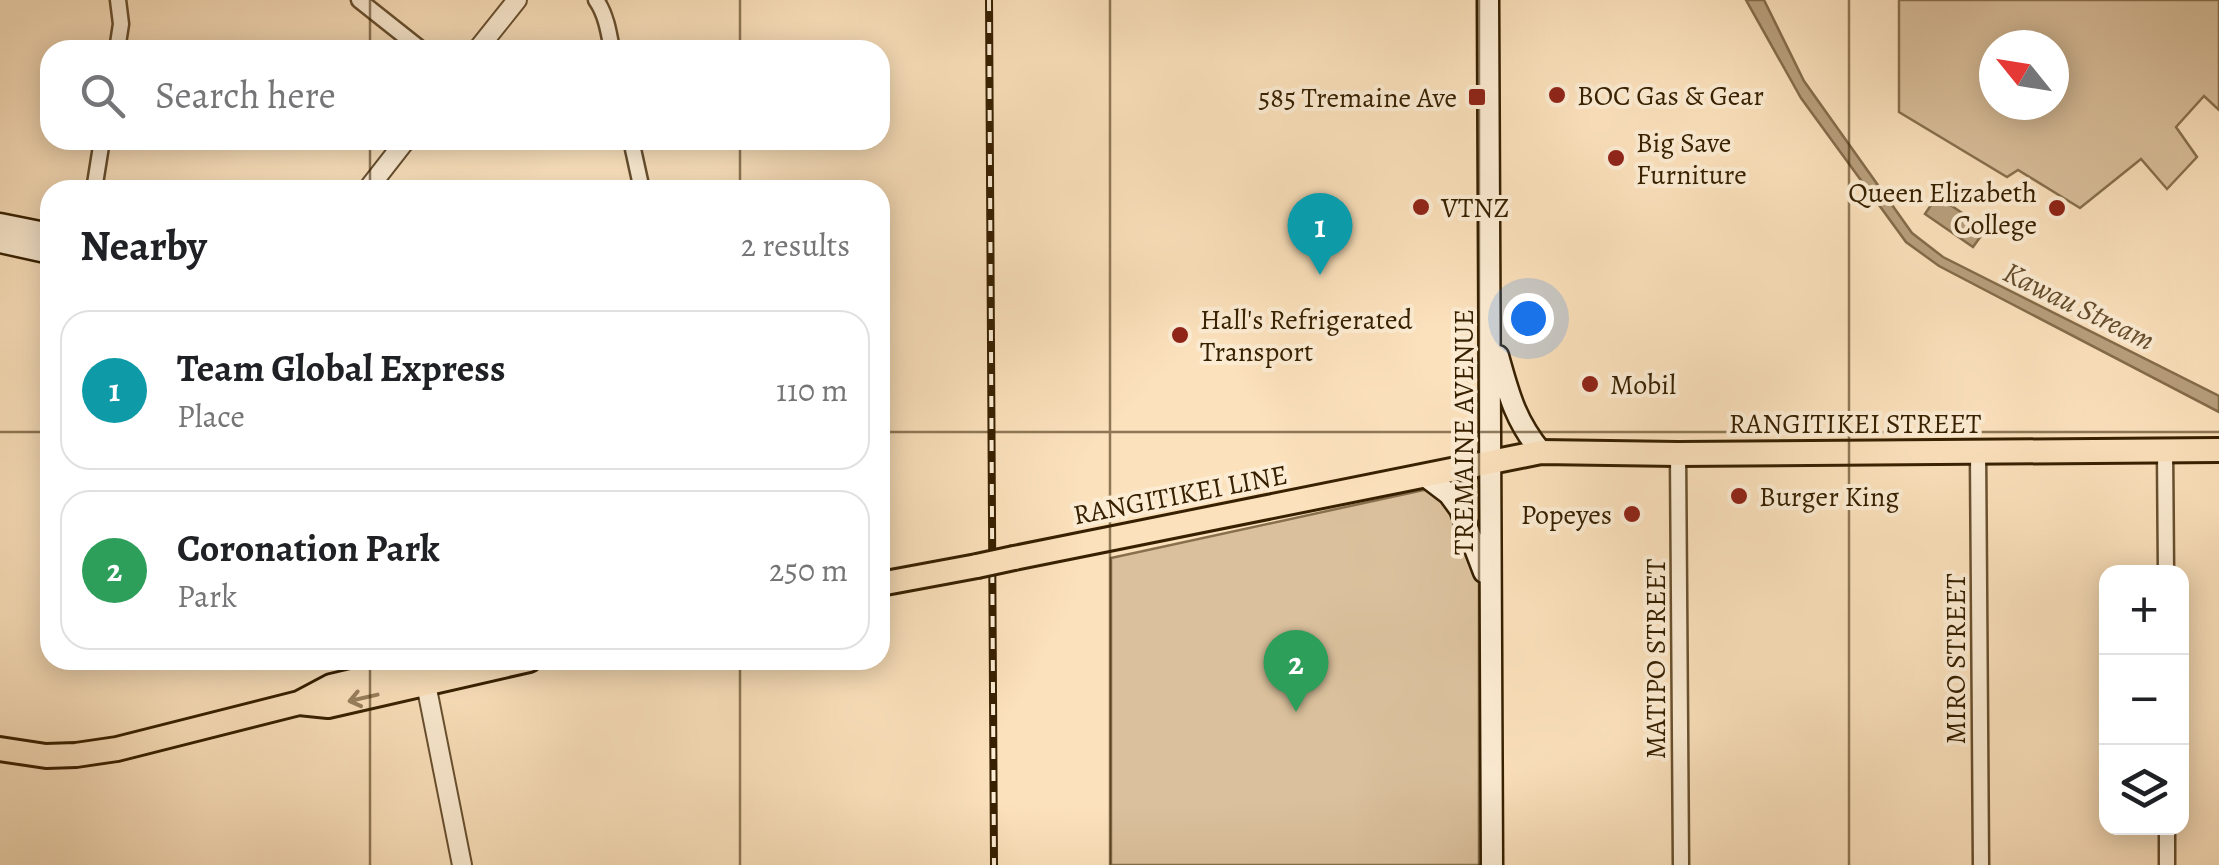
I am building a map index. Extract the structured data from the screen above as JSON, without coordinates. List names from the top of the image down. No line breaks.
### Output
{"streets":{"highway":["RANGITIKEI STREET","RANGITIKEI LINE"],"main road":["TREMAINE AVENUE"],"street":["MATIPO STREET","MIRO STREET"]},"crossings":[["RANGITIKEI STREET","TREMAINE AVENUE"],["RANGITIKEI STREET","RANGITIKEI LINE"],["RANGITIKEI STREET","MATIPO STREET"],["RANGITIKEI STREET","MIRO STREET"],["TREMAINE AVENUE","RANGITIKEI LINE"]],"water":["Kawau Stream"],"places":{"other":["BOC Gas & Gear","Big Save Furniture","VTNZ","Queen Elizabeth College","Hall's Refrigerated Transport","Mobil","Burger King","Popeyes"],"transit":["585 Tremaine Ave"]},"north":"top left","page":{"search":"Search here","heading":["Nearby","2 results"],"pins":["1","2"],"list":[{"mark":"1","name":"Team Global Express","note":"Place","value":"110 m"},{"mark":"2","name":"Coronation Park","note":"Park","value":"250 m"}],"map_buttons":["+","−"]}}
